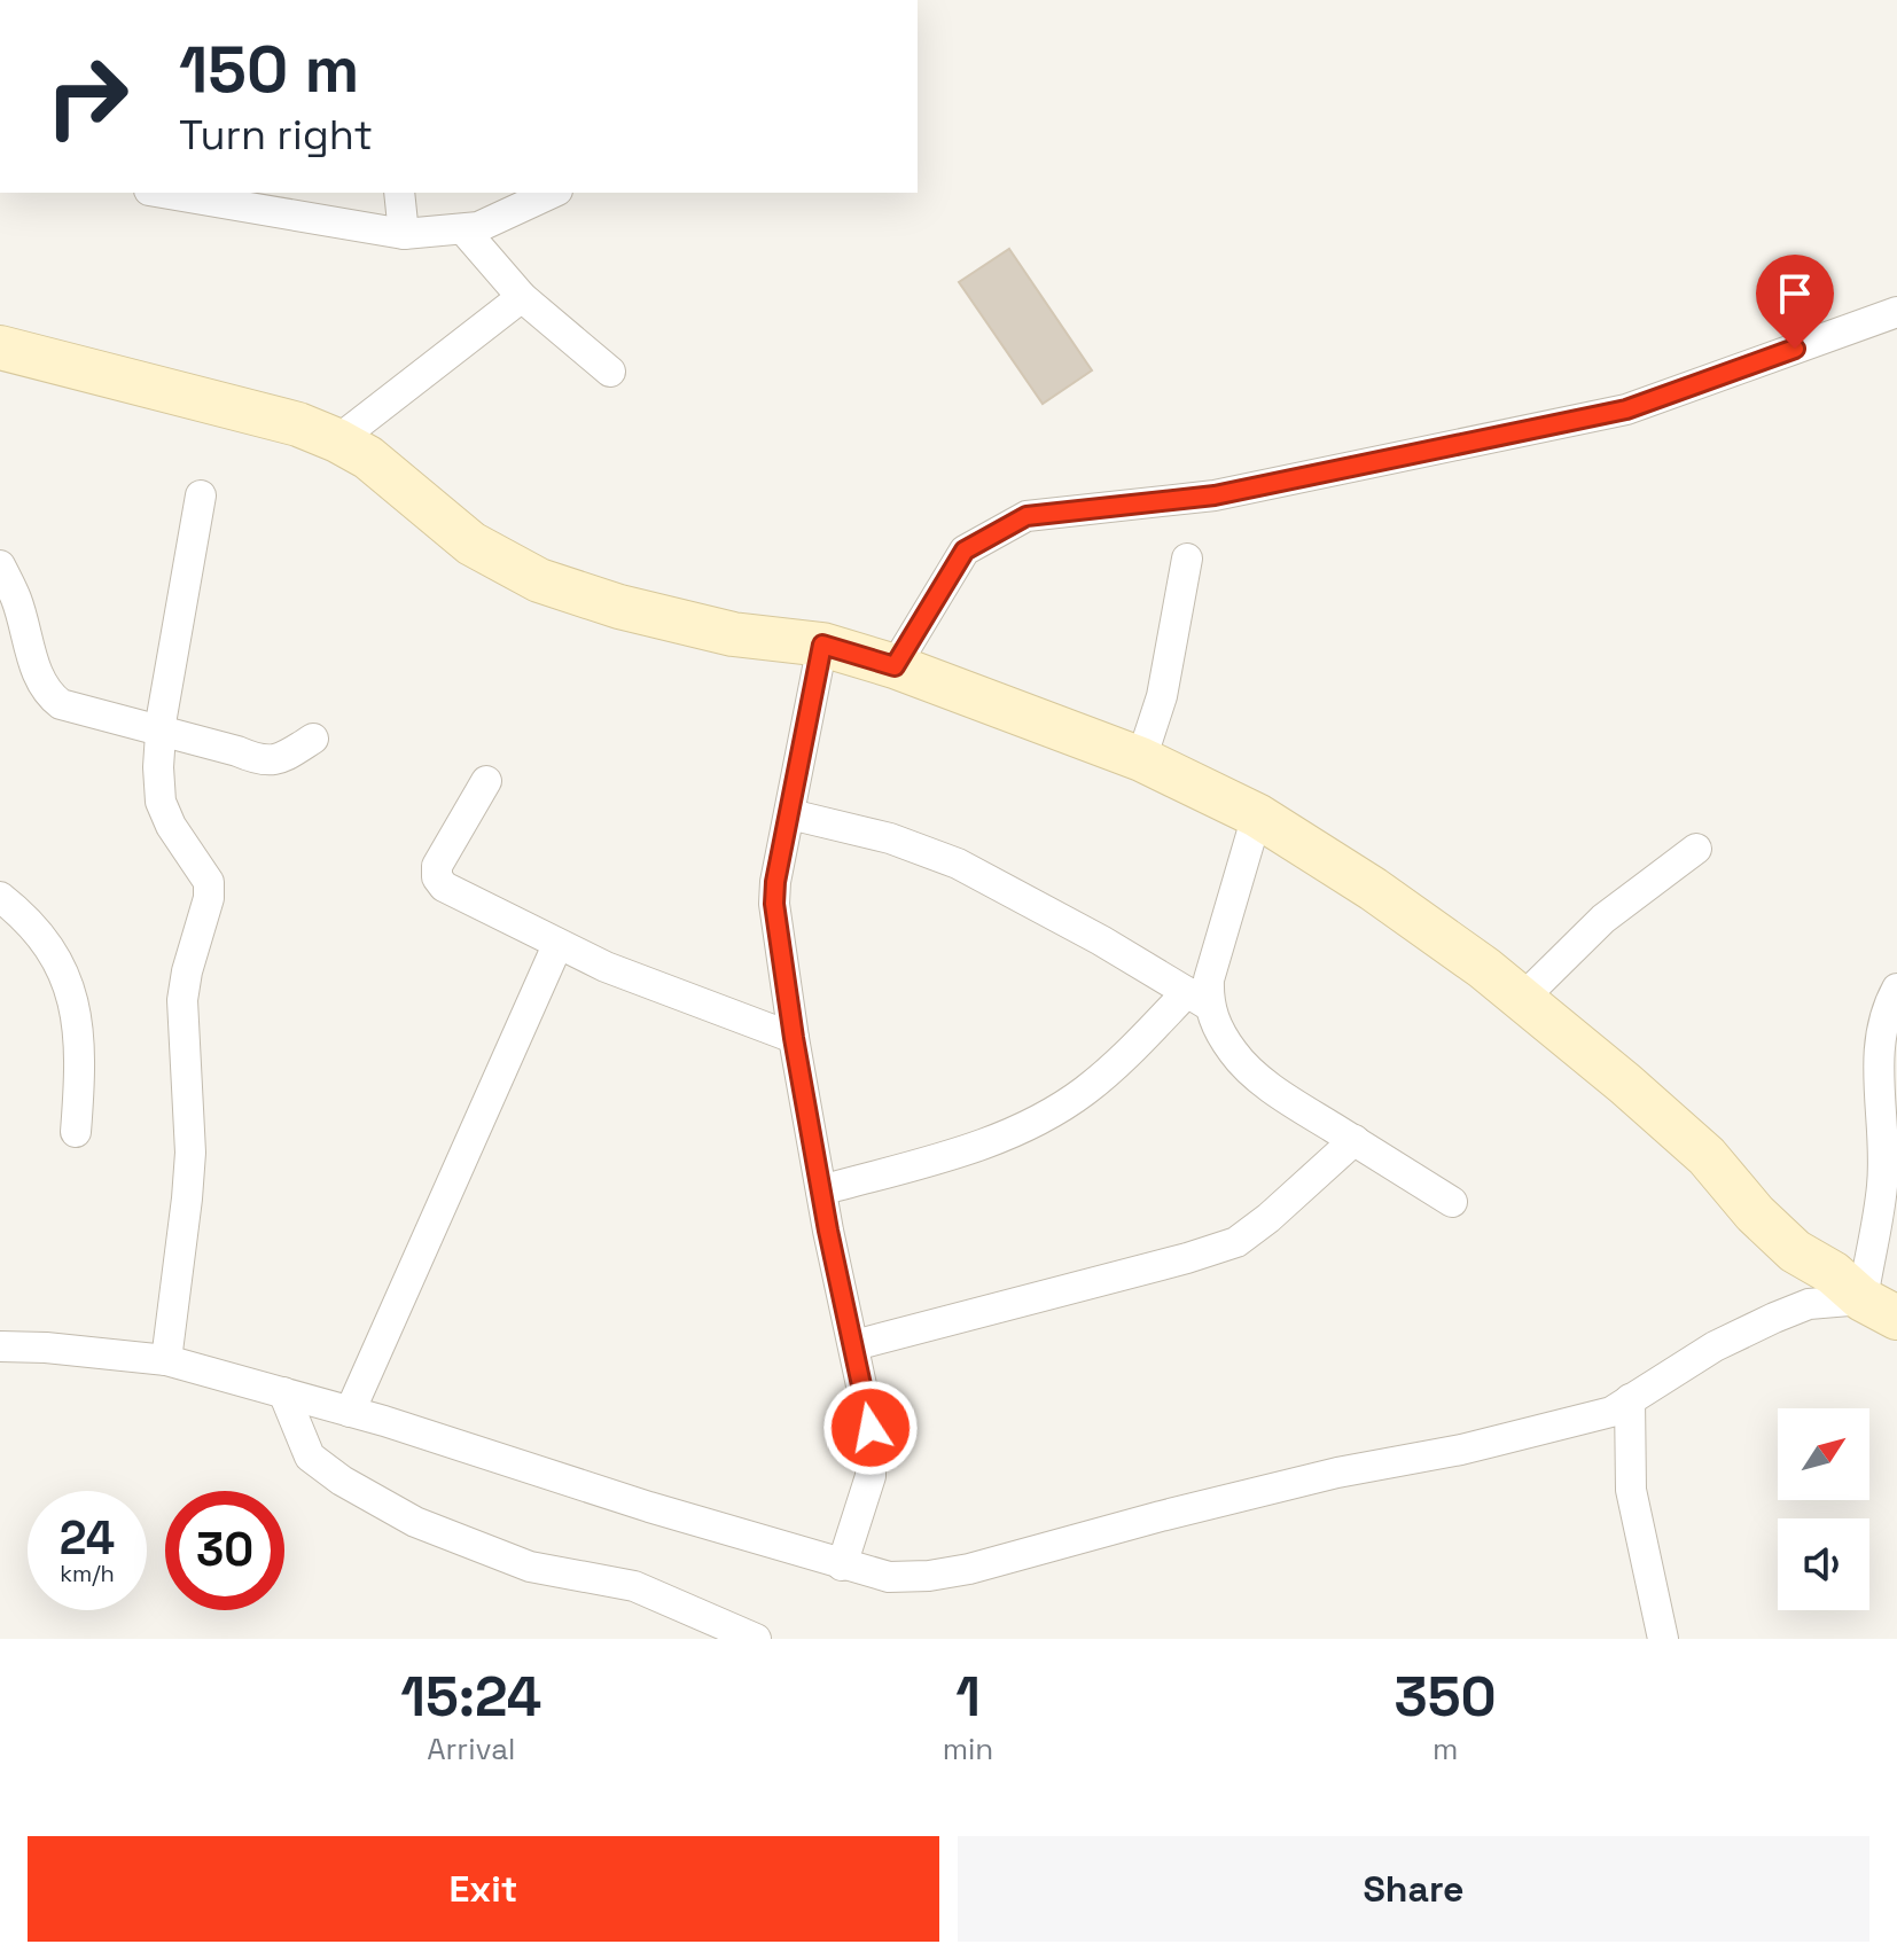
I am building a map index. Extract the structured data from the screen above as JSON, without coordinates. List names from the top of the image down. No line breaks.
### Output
{"north":"top right","page":{"turn":["150 m","Turn right"],"speed":"24 km/h","limit":"30","eta":["15:24","Arrival","1","min","350","m"],"buttons":["Exit","Share"]}}
